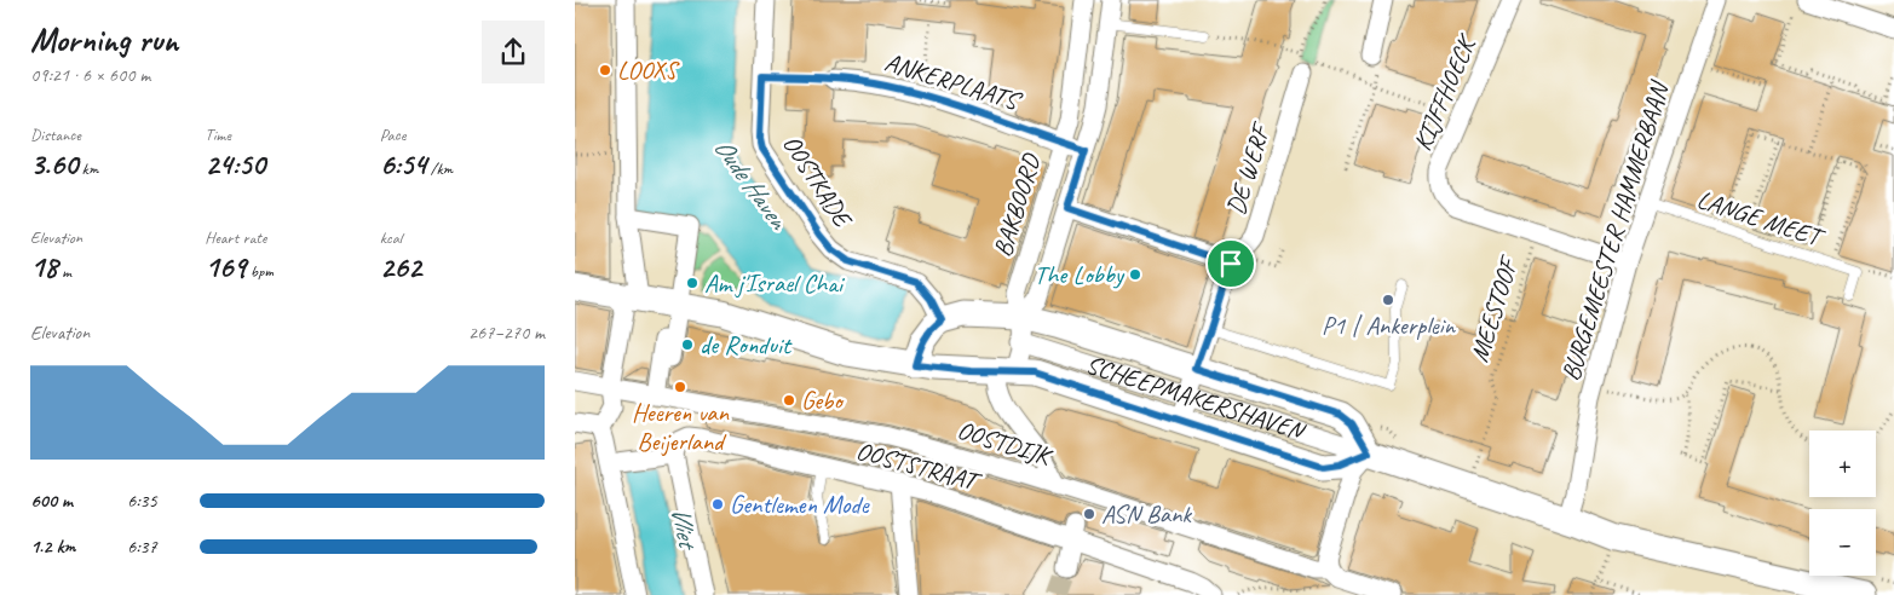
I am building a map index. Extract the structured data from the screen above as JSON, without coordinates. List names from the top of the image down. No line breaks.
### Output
{"streets":{"street":["ANKERPLAATS","KIJFFHOECK","DE WERF","OOSTKADE","BAKBOORD","BURGEMEESTER HAMMERBAAN","SCHEEPMAKERSHAVEN","OOSTDIJK","OOSTSTRAAT"],"lane":["LANGE MEET"],"path":["MEESTOOF"]},"crossings":[["ANKERPLAATS","BAKBOORD"],["KIJFFHOECK","BURGEMEESTER HAMMERBAAN"],["KIJFFHOECK","MEESTOOF"],["DE WERF","SCHEEPMAKERSHAVEN"],["OOSTKADE","SCHEEPMAKERSHAVEN"],["BAKBOORD","SCHEEPMAKERSHAVEN"],["LANGE MEET","BURGEMEESTER HAMMERBAAN"]],"water":["Oude Haven","Vliet"],"places":["LOOXS","The Lobby","Am j'Israel Chai","P1 | Ankerplein","de Ronduit","Heeren van Beijerland","Gebo","Gentlemen Mode","ASN Bank"],"page":{"heading":["Morning run","09:21 · 6 × 600 m"],"stats":[["Distance","3.60 km"],["Time","24:50"],["Pace","6:54 /km"],["Elevation","18 m"],["Heart rate","169 bpm"],["kcal","262"]],"chart":["Elevation","267–270 m"],"map_buttons":["+","−"],"list":[{"name":"600 m","note":"6:35"},{"name":"1.2 km","note":"6:37"}]}}
